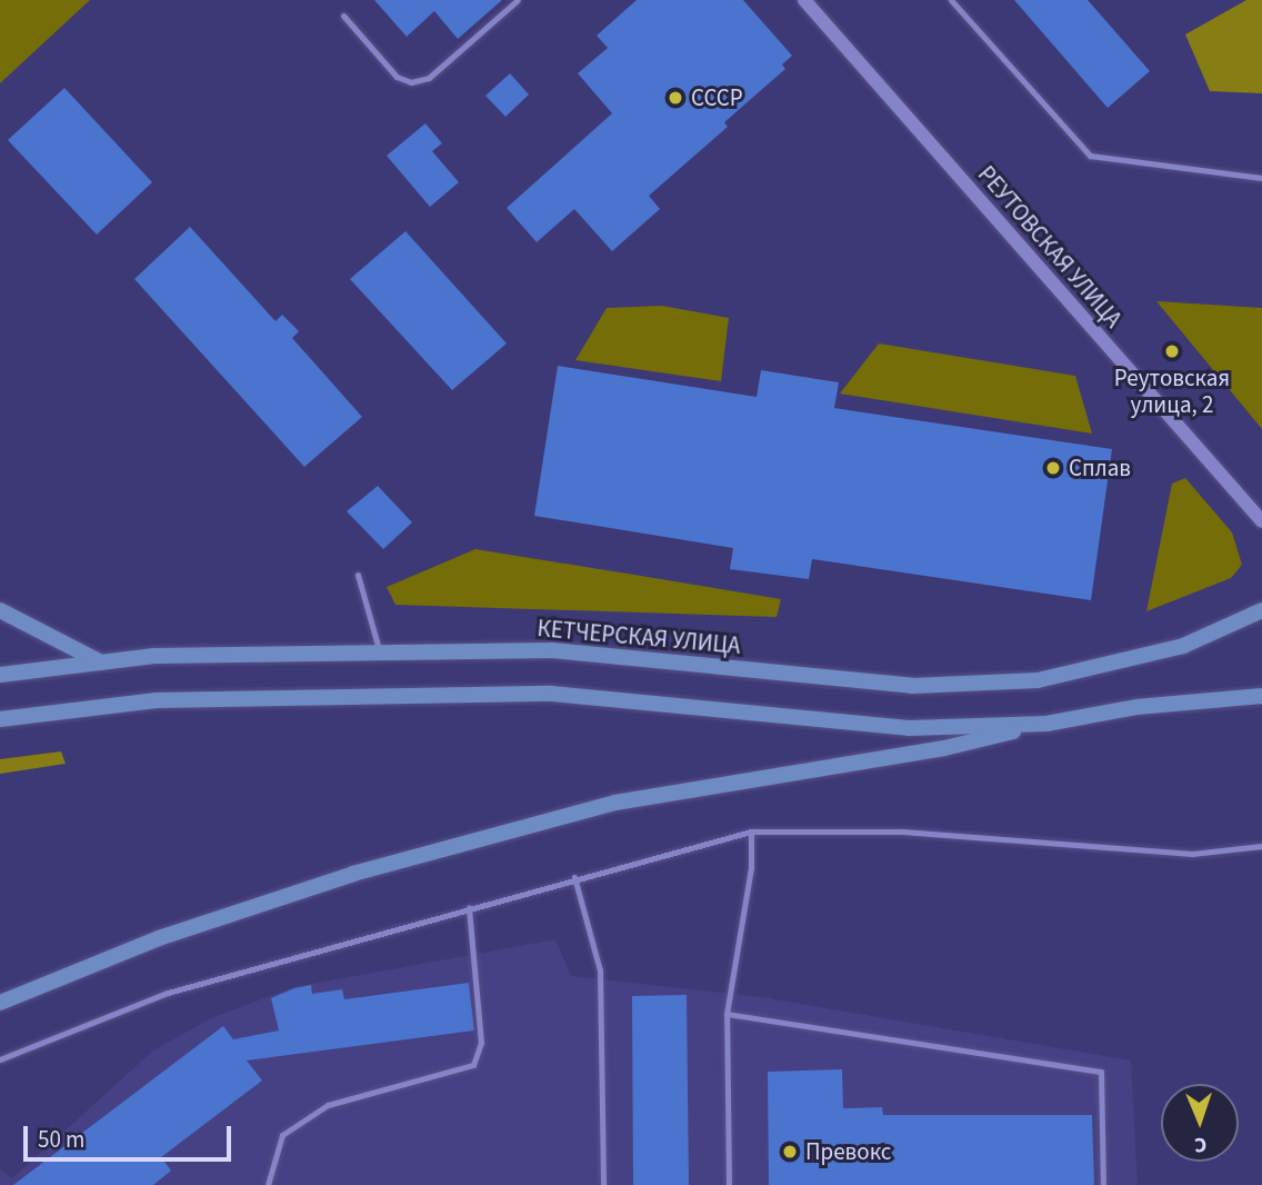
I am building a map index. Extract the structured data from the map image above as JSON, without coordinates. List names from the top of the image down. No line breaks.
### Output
{"streets":{"main road":["КЕТЧЕРСКАЯ УЛИЦА"],"street":["РЕУТОВСКАЯ УЛИЦА"]},"places":["СССР","Реутовская улица, 2","Сплав","Превокс"],"scale_bar":"50 m","north":"bottom"}
